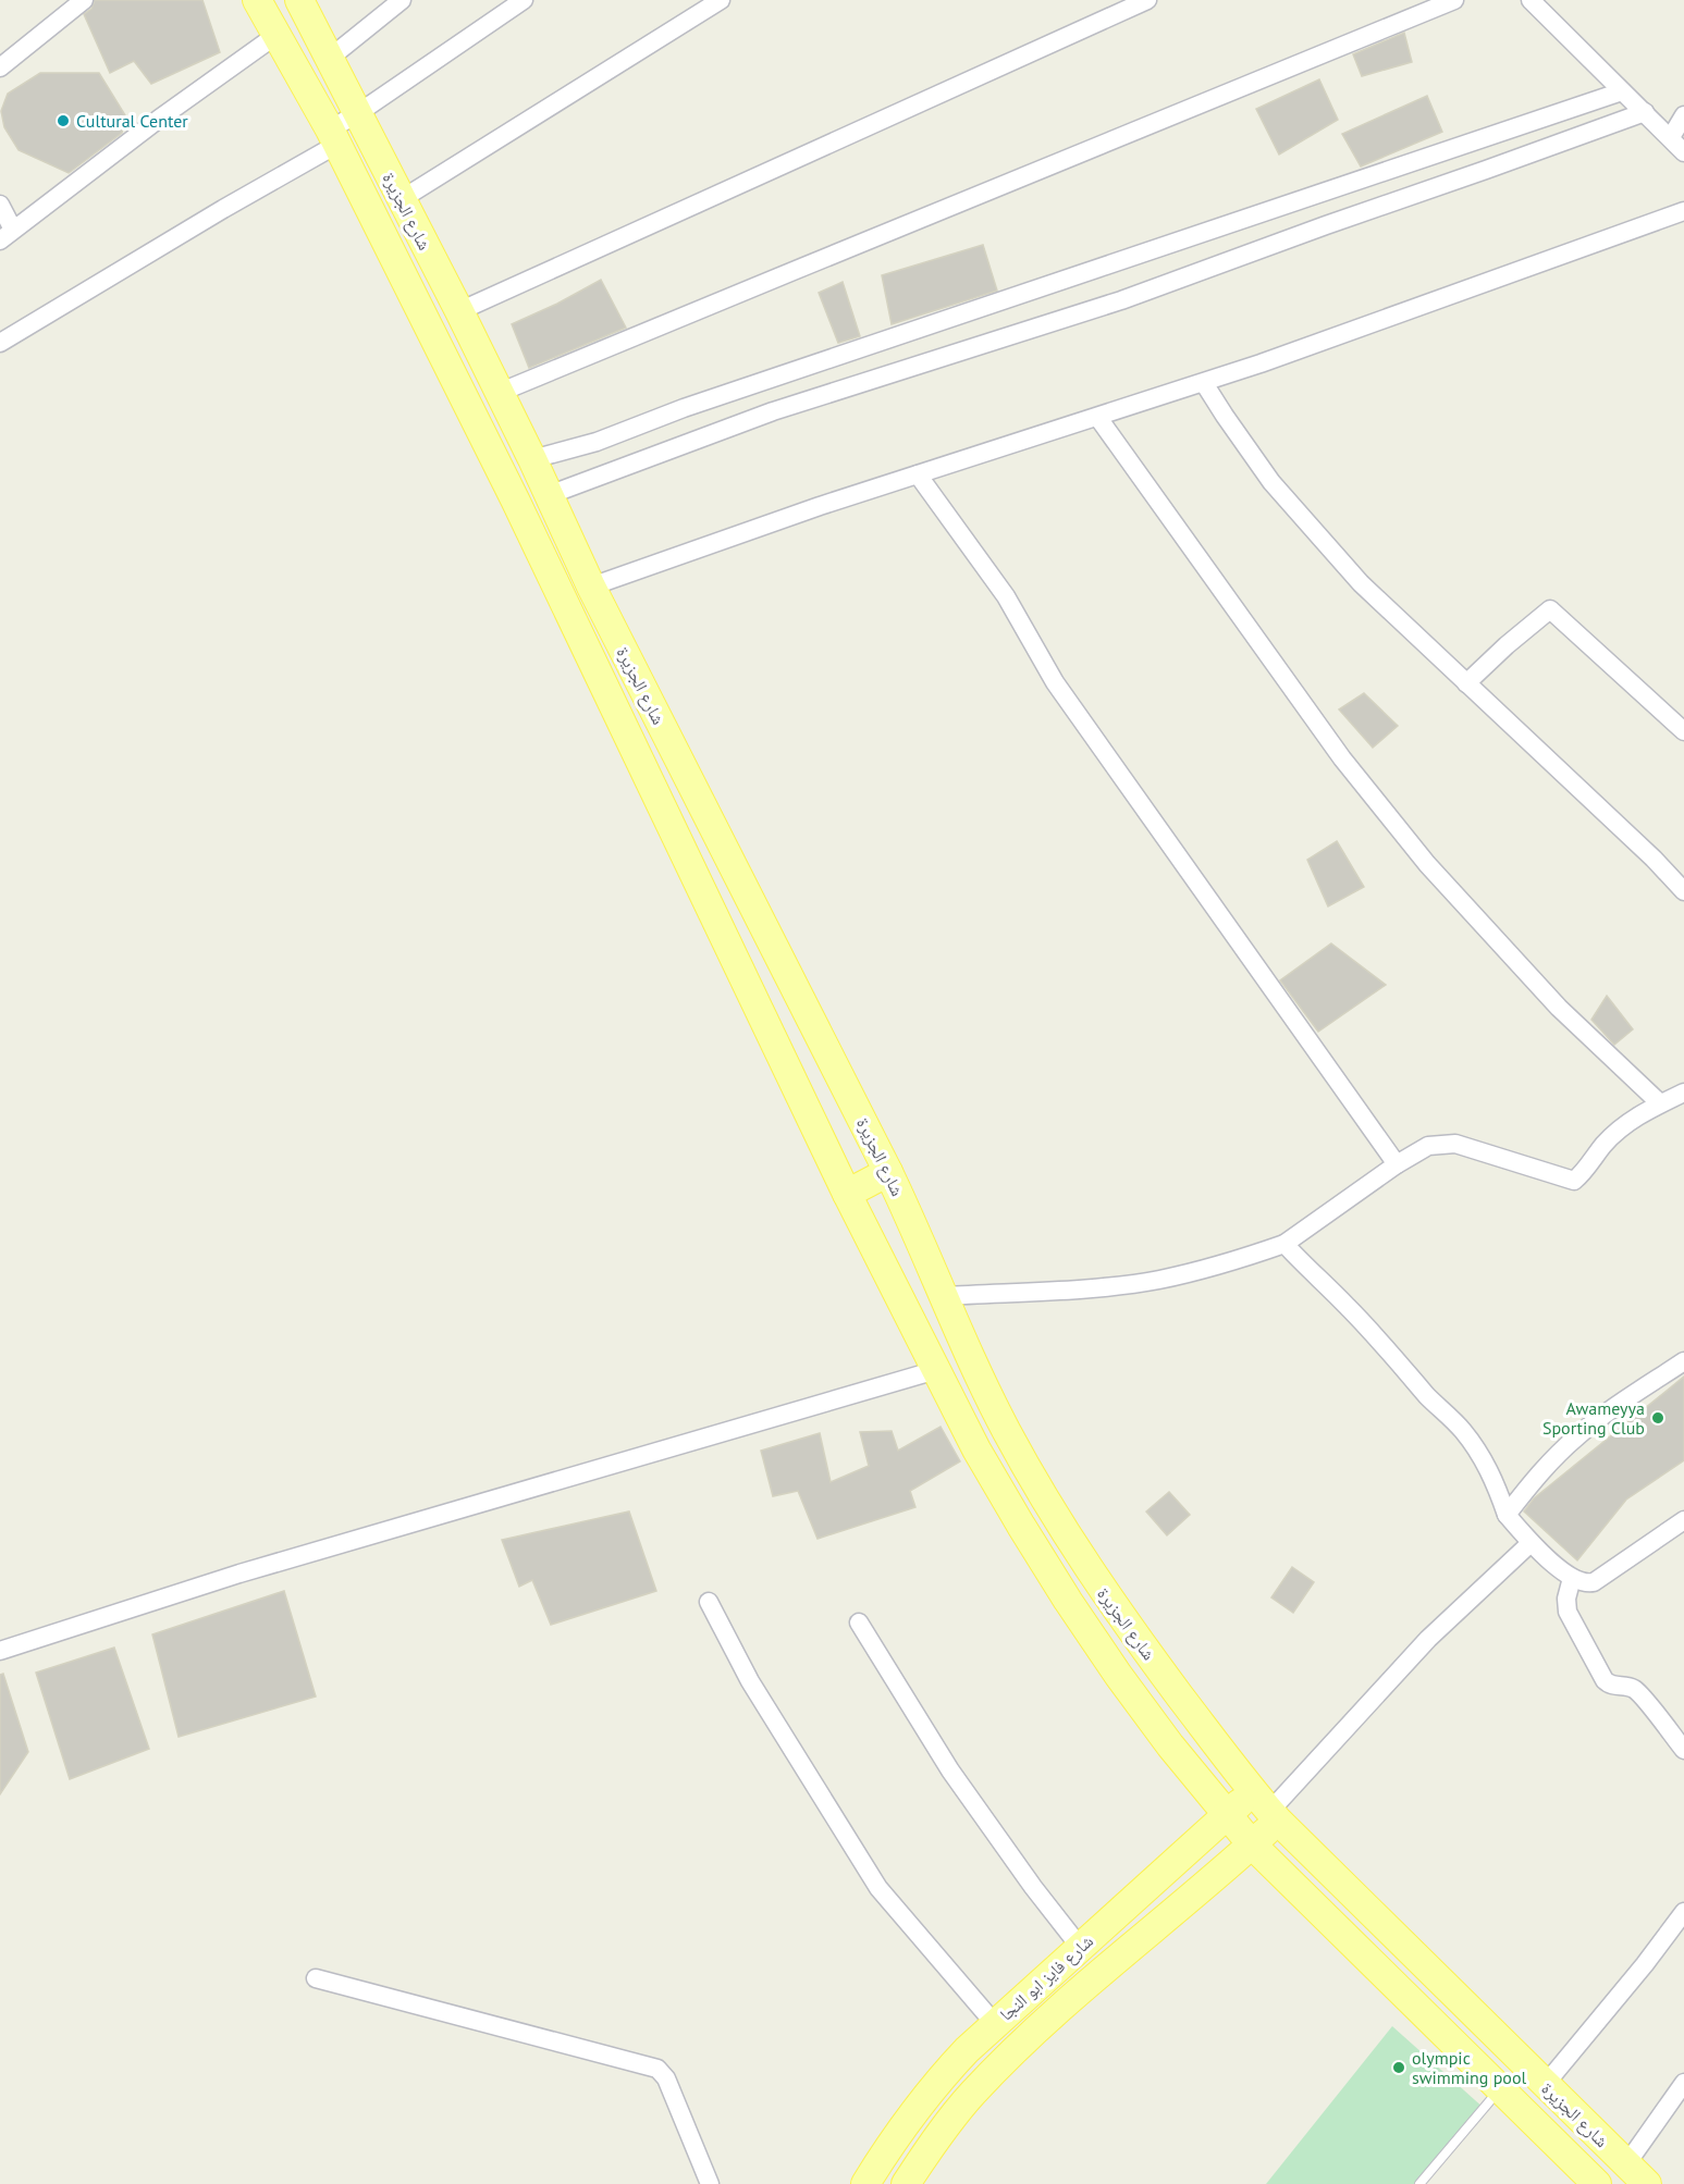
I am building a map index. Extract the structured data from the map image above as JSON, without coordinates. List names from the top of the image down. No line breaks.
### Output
{"streets":{"main road":["شارع الجزيرة","شارع فايز ابو النجا"]},"crossings":[["شارع الجزيرة","شارع فايز ابو النجا"]],"places":["Cultural Center","Awameyya Sporting Club","olympic swimming pool"]}
